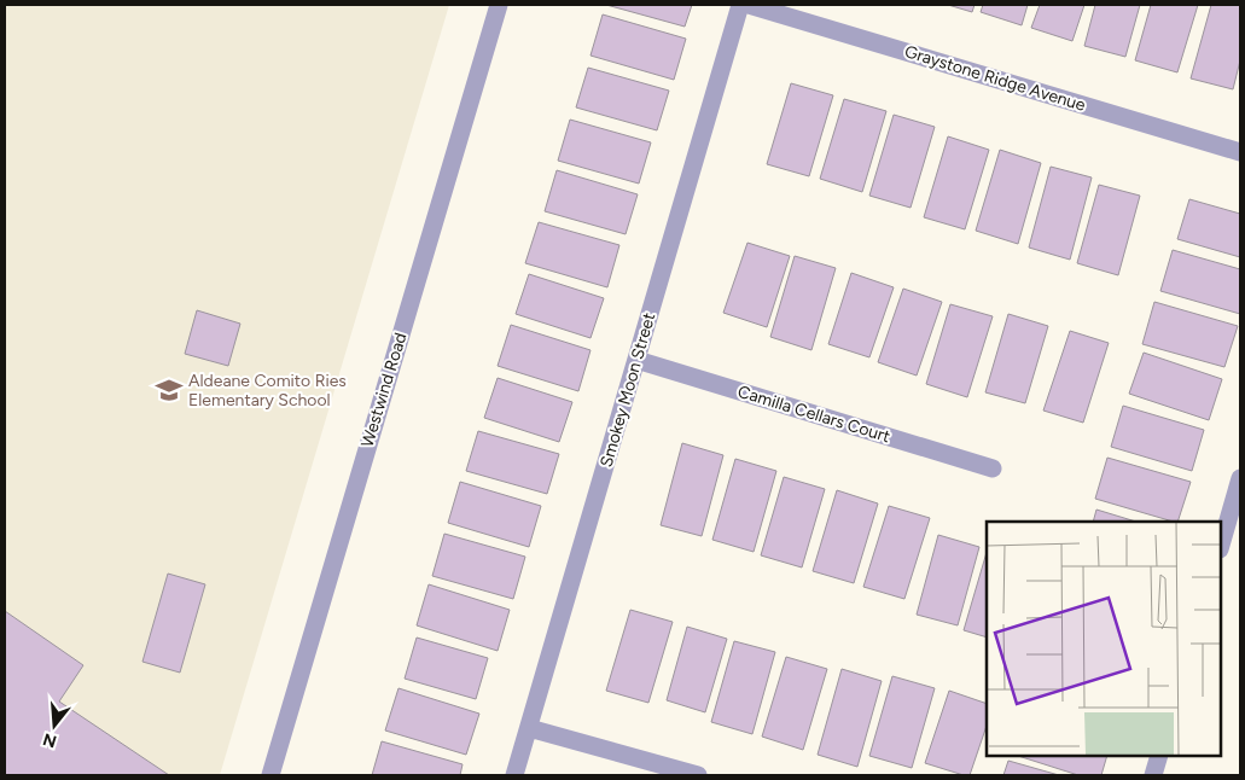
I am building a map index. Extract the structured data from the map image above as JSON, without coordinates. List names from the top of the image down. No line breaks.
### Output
{"streets":{"street":["Graystone Ridge Avenue","Westwind Road","Smokey Moon Street","Camilla Cellars Court"]},"crossings":[["Smokey Moon Street","Camilla Cellars Court"]],"places":{"school or university":["Aldeane Comito Ries Elementary School"]},"north":"bottom"}
